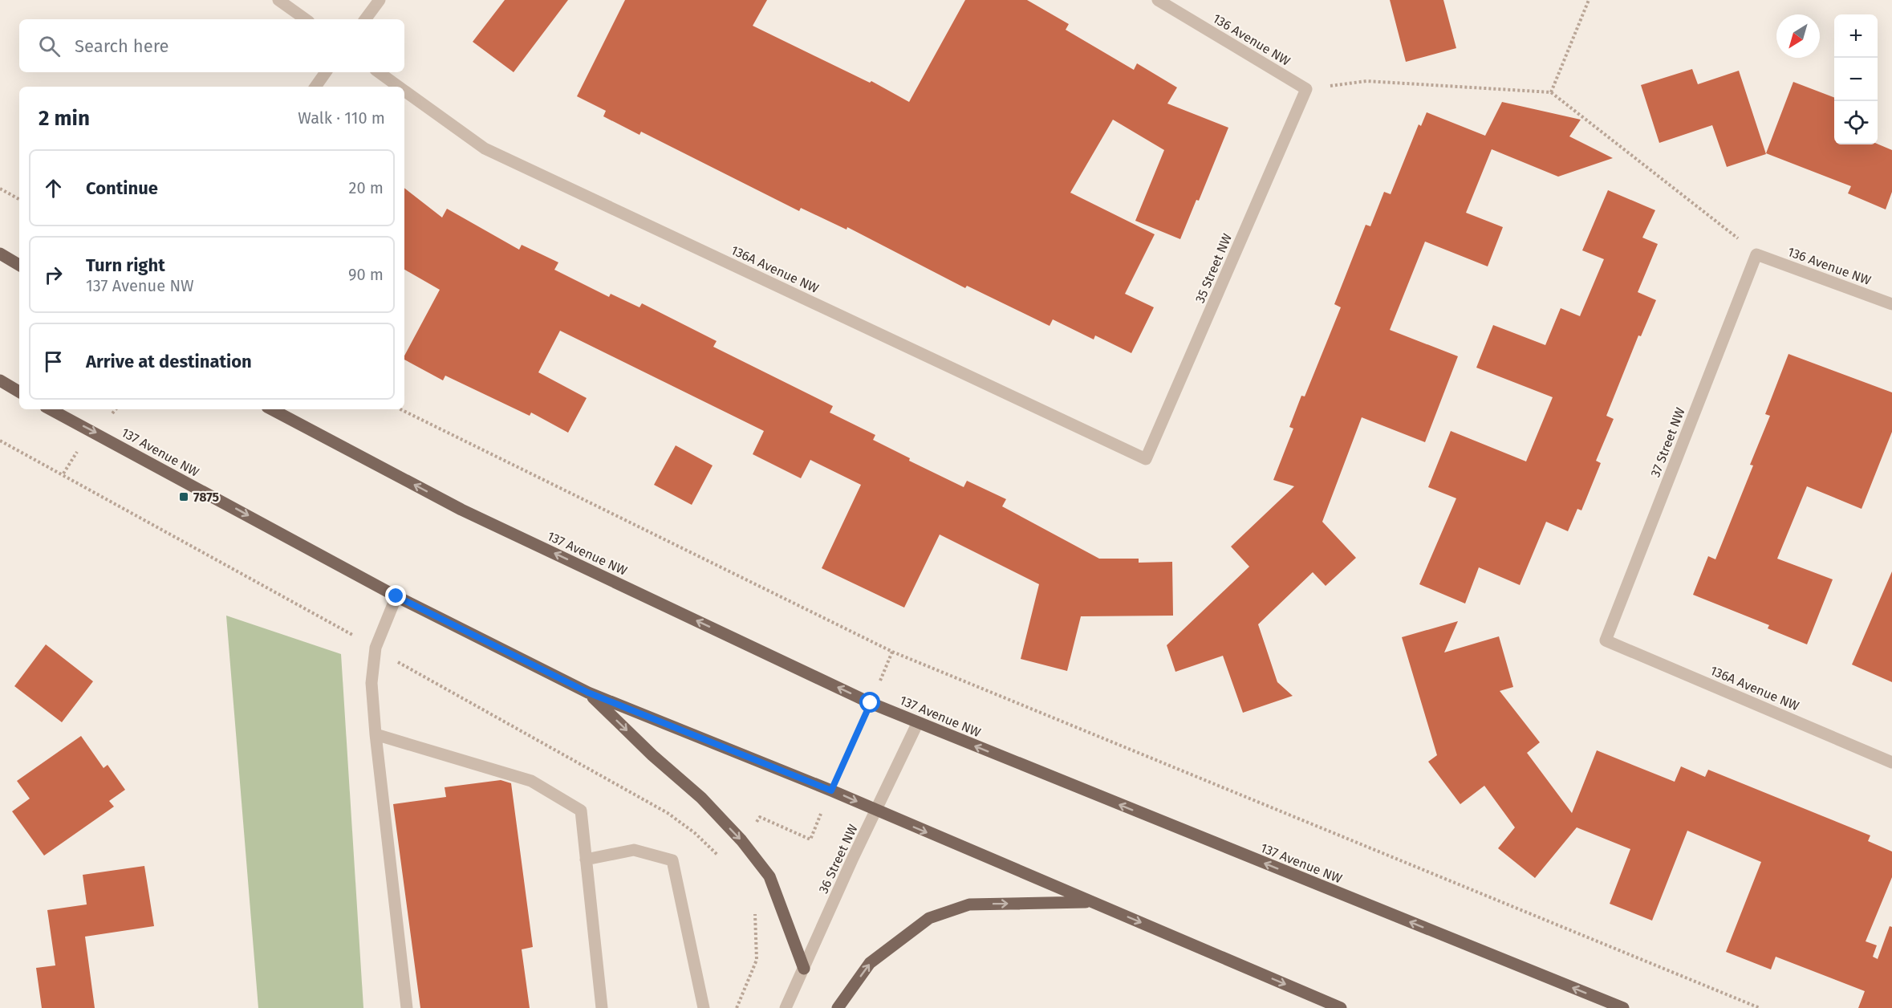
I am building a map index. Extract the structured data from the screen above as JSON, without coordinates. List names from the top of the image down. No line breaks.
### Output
{"streets":{"main road":["137 Avenue NW"],"street":["136 Avenue NW","35 Street NW","136A Avenue NW","37 Street NW","36 Street NW"]},"crossings":[["136 Avenue NW","35 Street NW"],["136 Avenue NW","37 Street NW"],["35 Street NW","136A Avenue NW"],["136A Avenue NW","37 Street NW"],["137 Avenue NW","36 Street NW"]],"places":{"transit":["7875"]},"north":"bottom left","page":{"map_buttons":["+","−"],"search":"Search here","heading":["2 min","Walk · 110 m"],"list":[["Continue","20 m"],["Turn right","137 Avenue NW","90 m"],"Arrive at destination"]}}
